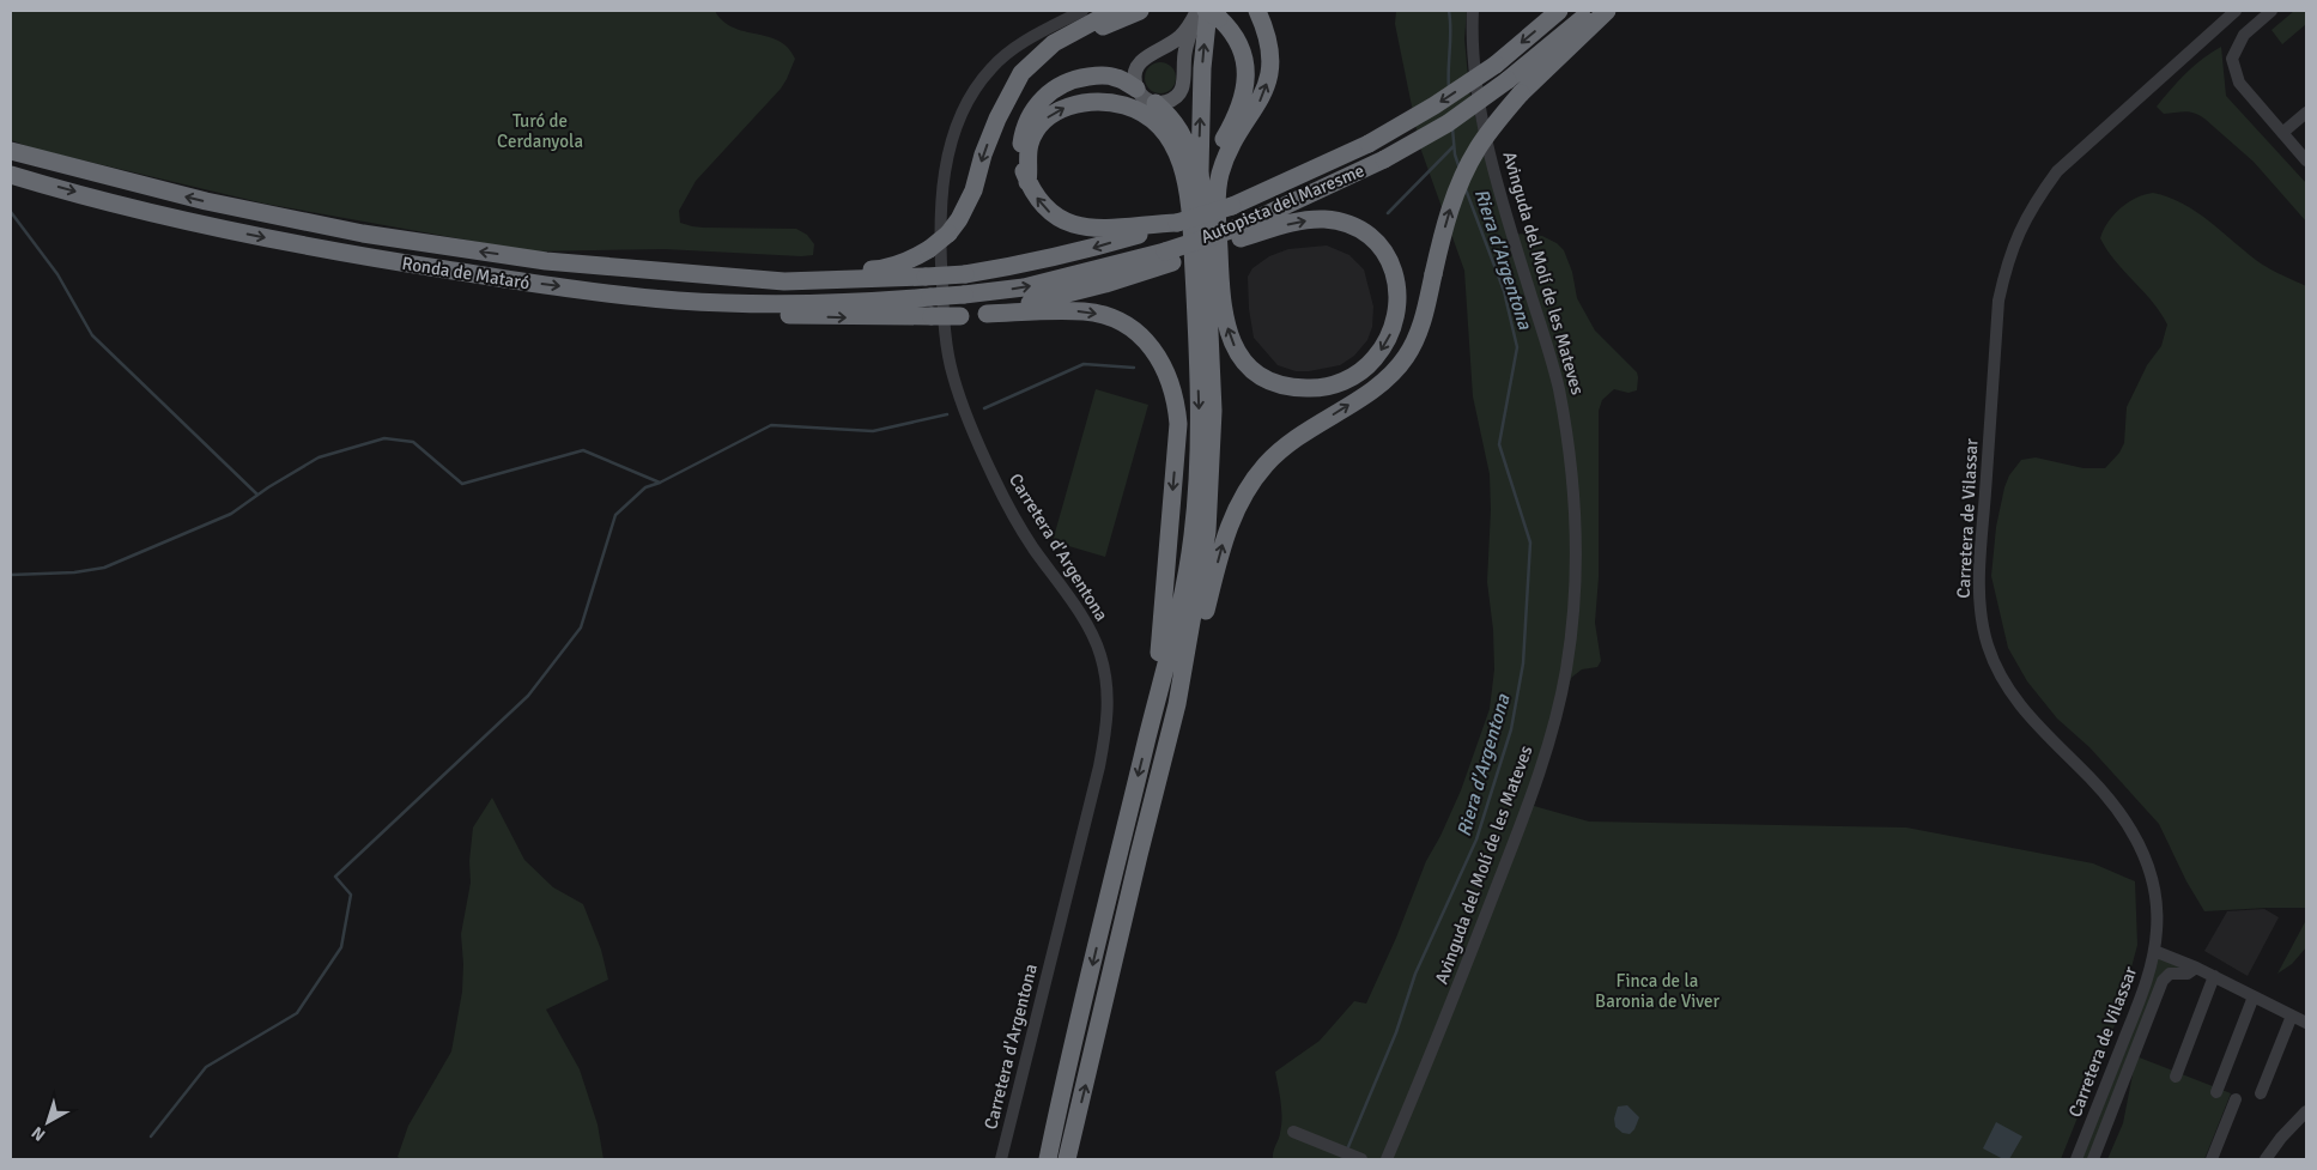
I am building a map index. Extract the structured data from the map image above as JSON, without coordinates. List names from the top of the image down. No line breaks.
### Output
{"streets":{"highway":["Autopista del Maresme","Ronda de Mataró"],"street":["Avinguda del Molí de les Mateves","Carretera de Vilassar","Carretera d'Argentona"]},"crossings":[["Autopista del Maresme","Ronda de Mataró"]],"water":["Riera d'Argentona"],"parks":["Turó de Cerdanyola","Finca de la Baronia de Viver"],"north":"bottom left"}
